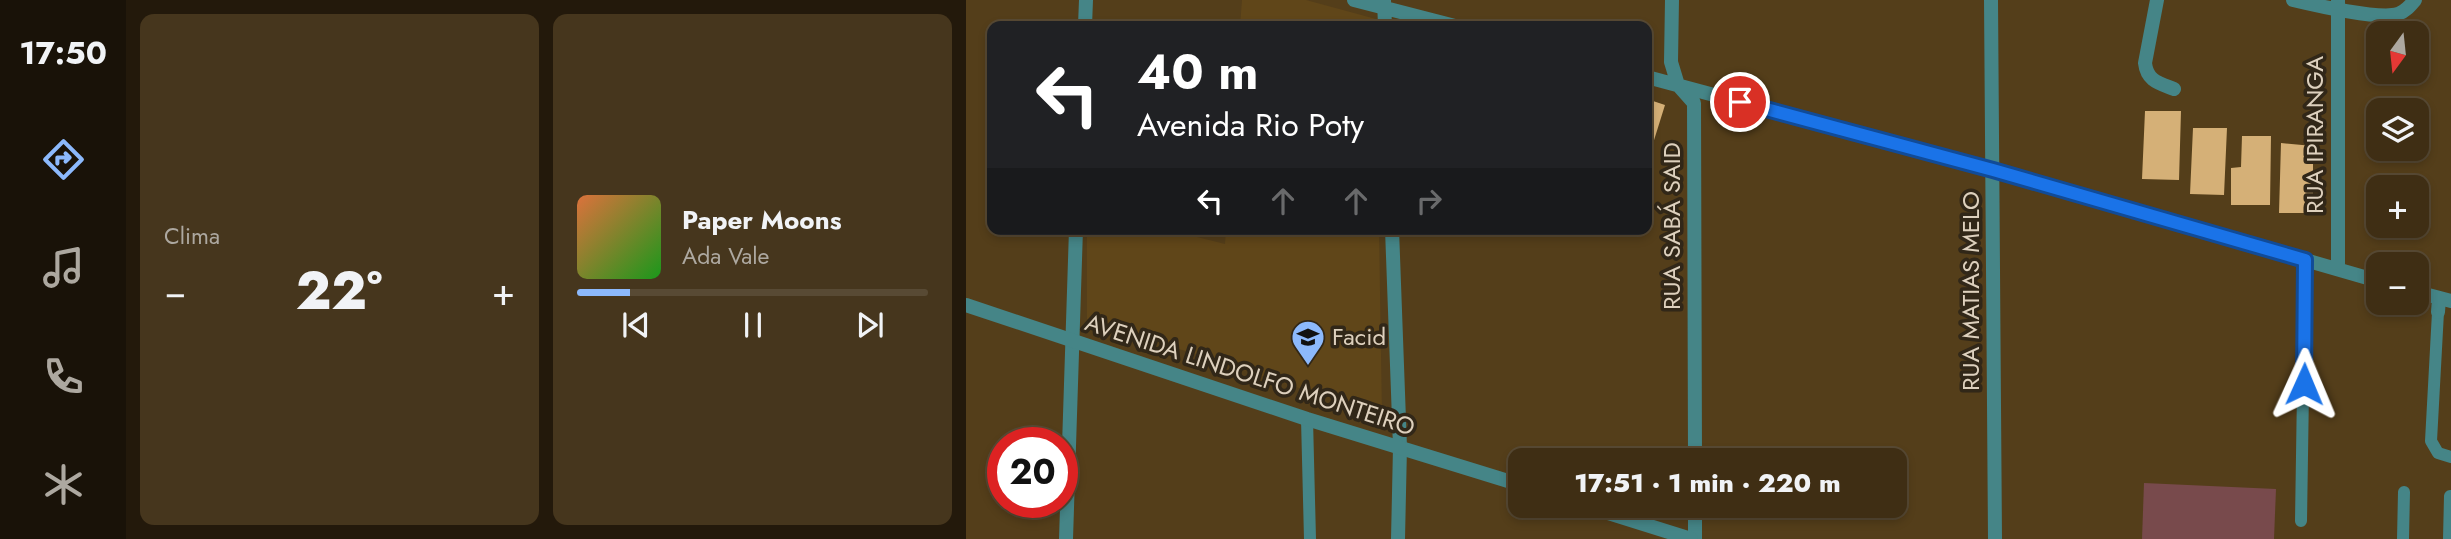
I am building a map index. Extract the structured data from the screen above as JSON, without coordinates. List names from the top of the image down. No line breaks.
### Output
{"streets":{"street":["RUA IPIRANGA","RUA SABÁ SAID","RUA MATIAS MELO","AVENIDA LINDOLFO MONTEIRO"]},"places":{"school or university":["Facid"]},"north":"bottom","page":{"tabs":"17:50","tile":"Clima","map_buttons":["+","−"],"turn":["40 m","Avenida Rio Poty"],"song":["Paper Moons","Ada Vale"],"heat":["−","22°","+"],"limit":"20","trip":"17:51 · 1 min · 220 m"}}
